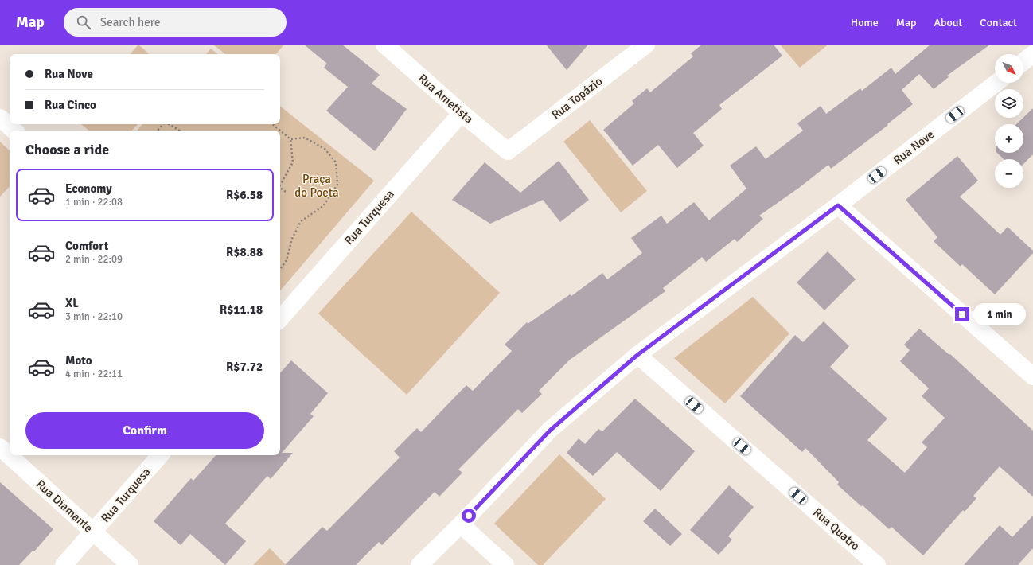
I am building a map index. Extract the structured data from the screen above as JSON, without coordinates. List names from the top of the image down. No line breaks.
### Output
{"streets":{"street":["Rua Topázio","Rua Ametista","Rua Nove","Rua Turquesa","Rua Diamante","Rua Quatro"]},"crossings":[["Rua Topázio","Rua Ametista"],["Rua Ametista","Rua Turquesa"],["Rua Nove","Rua Quatro"],["Rua Turquesa","Rua Diamante"]],"parks":["Praça do Poeta"],"north":"bottom right","page":{"header":"Map","search":"Search here","nav":["Home","Map","About","Contact"],"map_buttons":["+","−"],"banner":["Rua Nove","Rua Cinco"],"heading":"Choose a ride","list":[{"name":"Economy","note":"1 min · 22:08","value":"R$6.58"},{"name":"Comfort","note":"2 min · 22:09","value":"R$8.88"},{"name":"XL","note":"3 min · 22:10","value":"R$11.18"},{"name":"Moto","note":"4 min · 22:11","value":"R$7.72"}],"bubble":"1 min","buttons":"Confirm"}}
